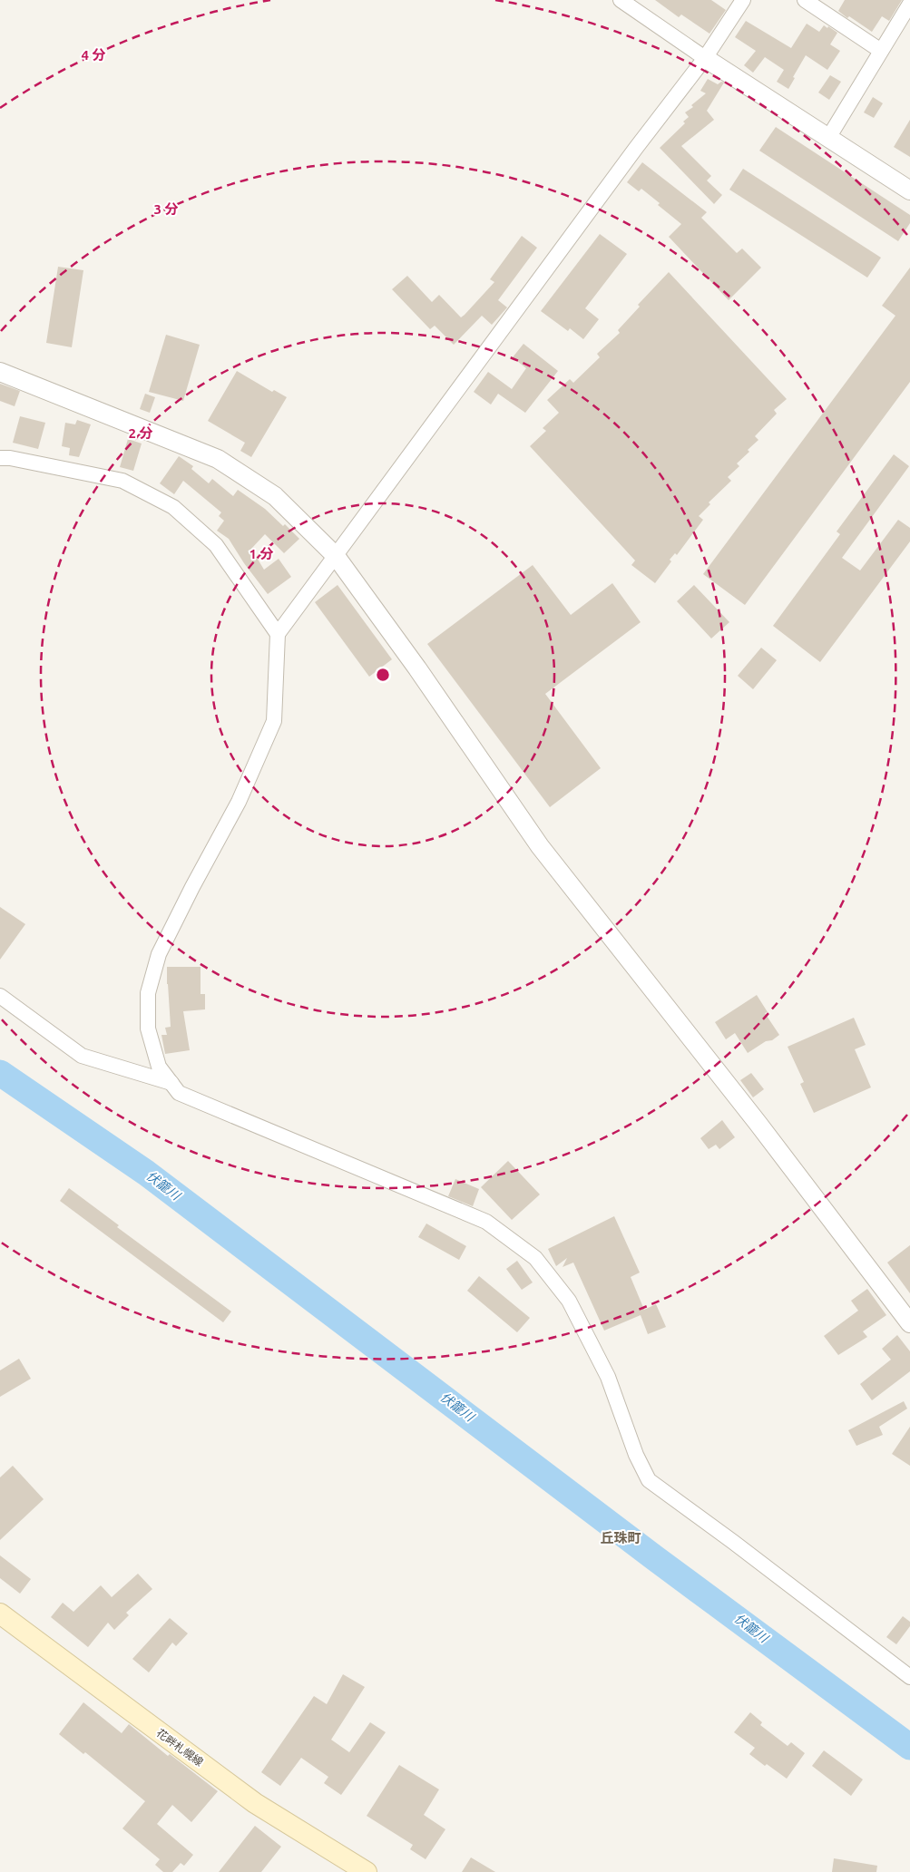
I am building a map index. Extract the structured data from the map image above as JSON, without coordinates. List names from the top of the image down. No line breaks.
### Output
{"streets":{"main road":["花畔札幌線"]},"districts":["丘珠町"],"water":["伏籠川"],"rings":["4 分","3 分","2 分","1 分"]}
